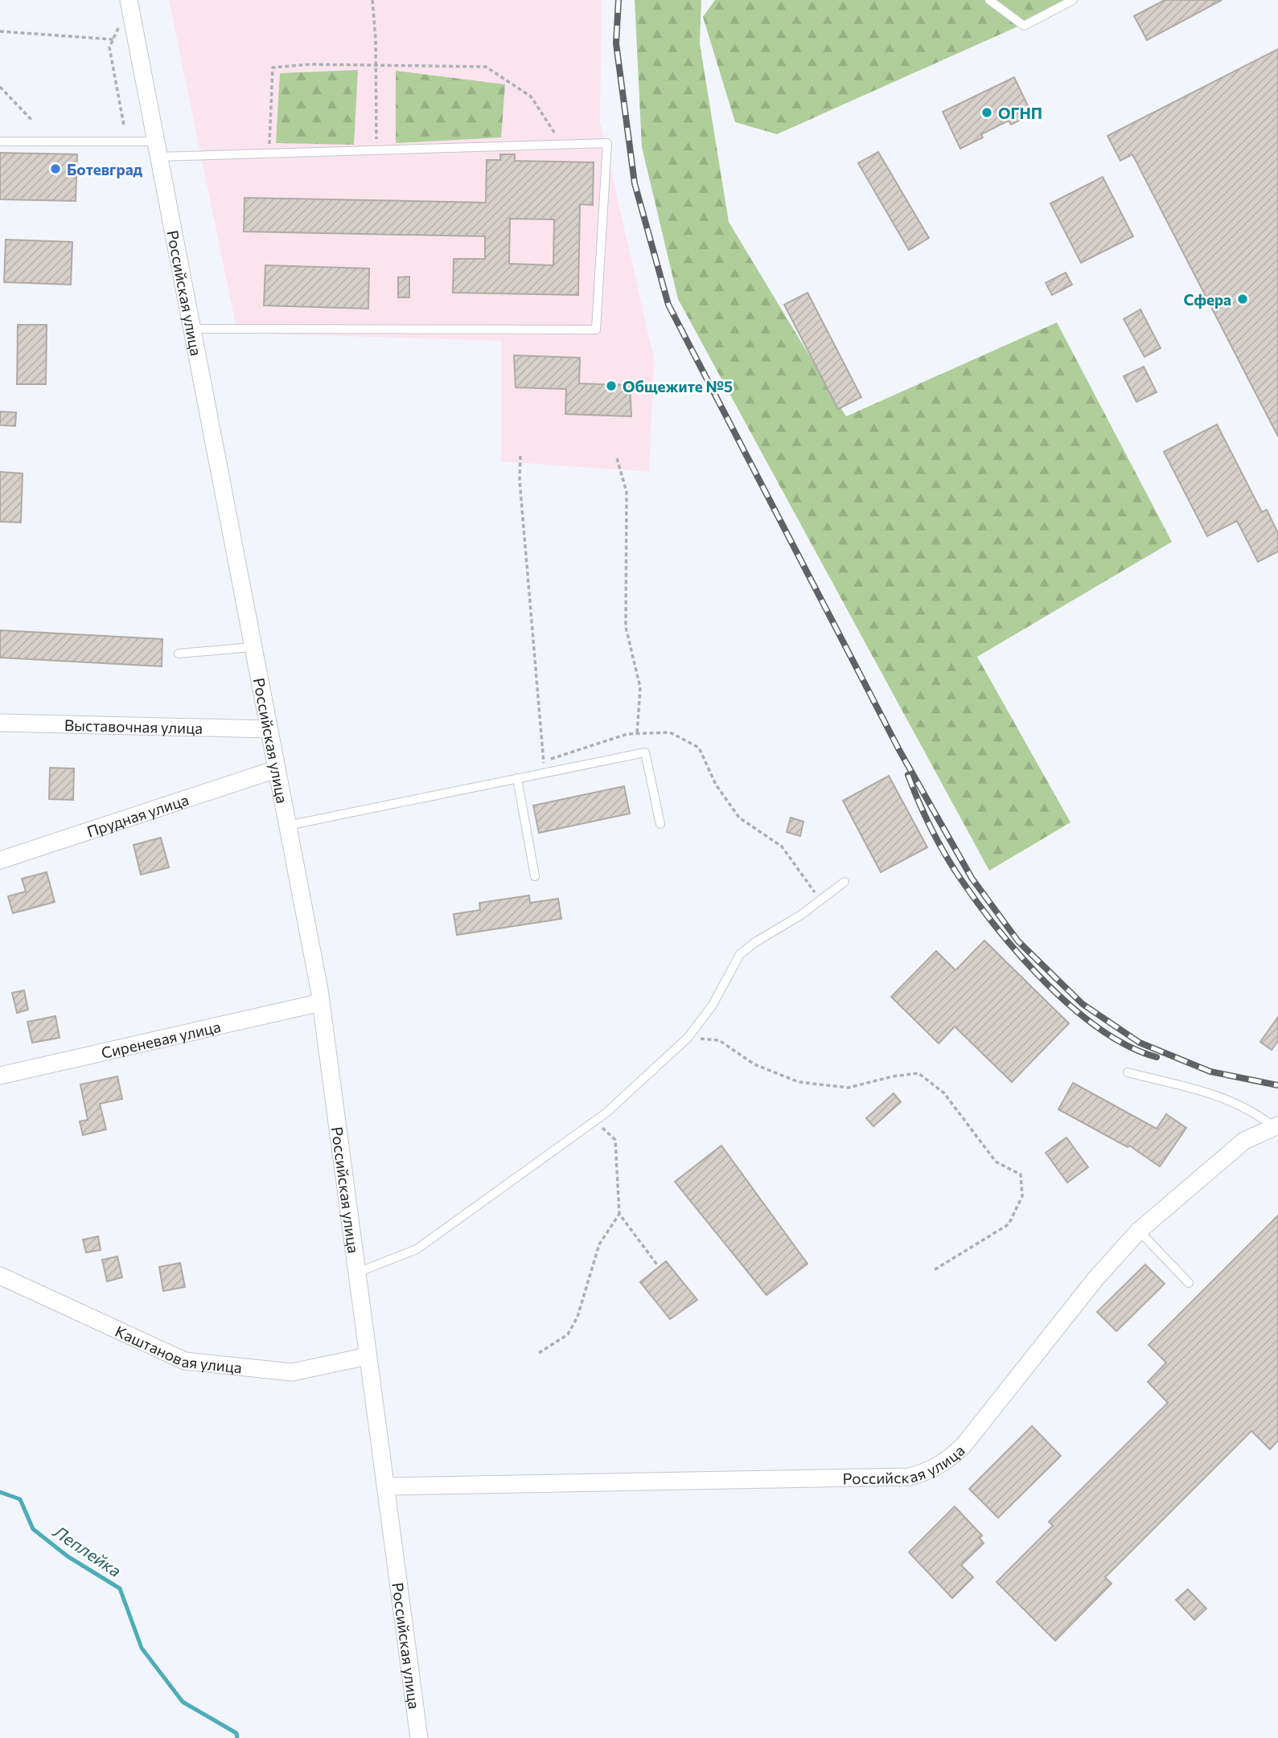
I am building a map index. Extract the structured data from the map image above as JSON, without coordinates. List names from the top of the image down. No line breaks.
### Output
{"streets":{"street":["Российская улица","Выставочная улица","Прудная улица","Сиреневая улица","Каштановая улица"]},"crossings":[["Российская улица","Выставочная улица"],["Российская улица","Прудная улица"],["Российская улица","Сиреневая улица"],["Российская улица","Каштановая улица"]],"water":["Леплейка"],"places":["ОГНП","Ботевград","Сфера","Общежите №5"]}
